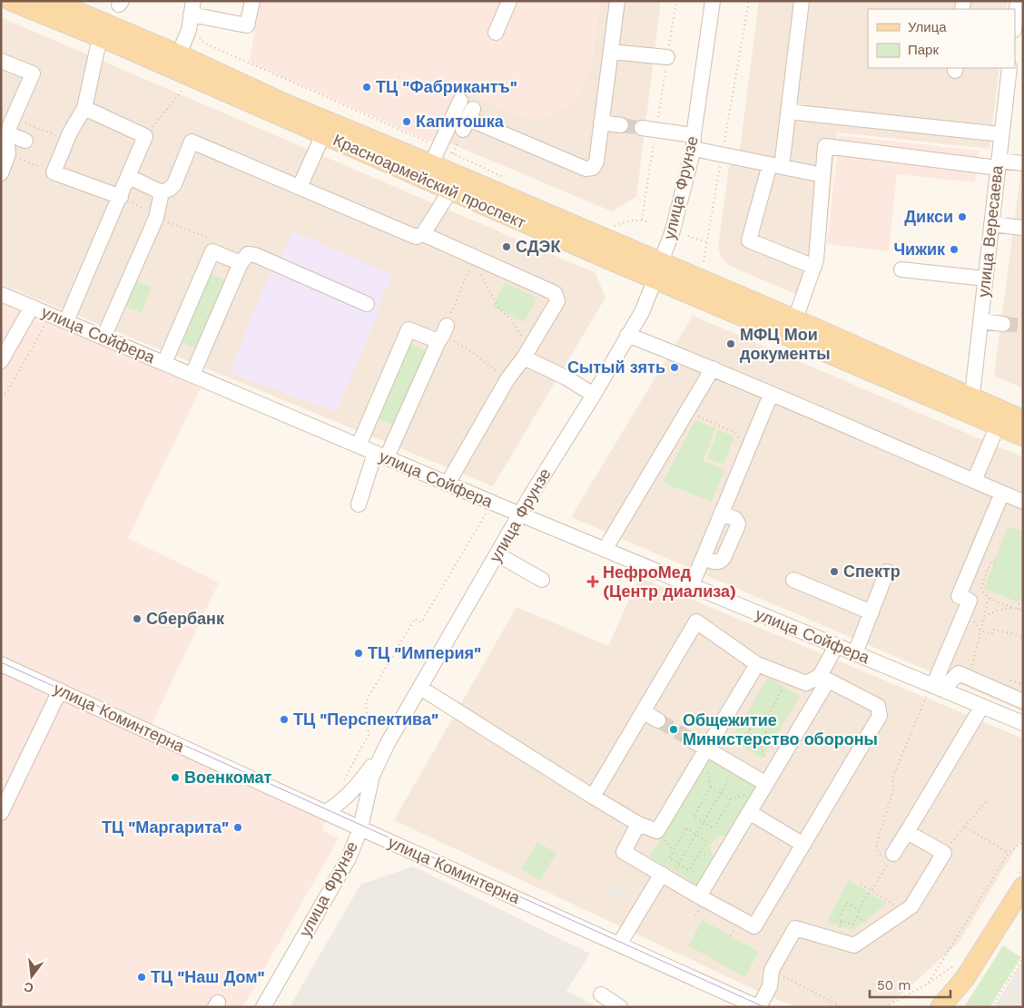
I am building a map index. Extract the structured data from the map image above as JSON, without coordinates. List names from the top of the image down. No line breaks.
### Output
{"streets":{"main road":["Красноармейский проспект"],"street":["улица Фрунзе","улица Вересаева","улица Сойфера","улица Коминтерна"]},"crossings":[["Красноармейский проспект","улица Фрунзе"],["Красноармейский проспект","улица Вересаева"],["улица Фрунзе","улица Сойфера"],["улица Фрунзе","улица Коминтерна"]],"places":{"other":["ТЦ \"Фабрикантъ\"","Капитошка","Дикси","СДЭК","Чижик","МФЦ Мои документы","Сытый зять","Спектр","Сбербанк","ТЦ \"Империя\"","ТЦ \"Перспектива\"","Общежитие Министерство обороны","Военкомат","ТЦ \"Маргарита\"","ТЦ \"Наш Дом\""],"health":["НефроМед (Центр диализа)"]},"legend":["Улица","Парк"],"scale_bar":"50 m","north":"bottom"}
